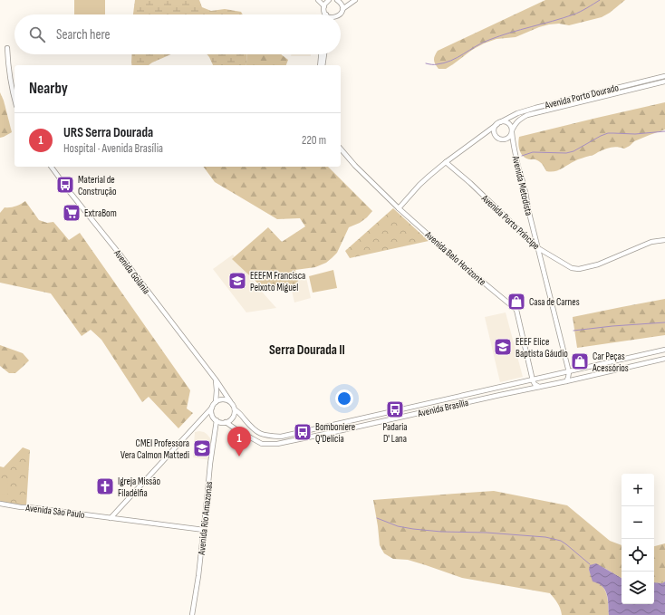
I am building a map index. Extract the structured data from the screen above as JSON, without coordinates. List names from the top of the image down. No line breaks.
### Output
{"streets":{"street":["Avenida Porto Dourado","Avenida Metodista","Avenida Porto Príncipe","Avenida Belo Horizonte","Avenida Goiânia","Avenida Brasília","Avenida São Paulo","Avenida Rio Amazonas"]},"crossings":[["Avenida Porto Dourado","Avenida Metodista"],["Avenida Porto Dourado","Avenida Porto Príncipe"],["Avenida Porto Dourado","Avenida Belo Horizonte"],["Avenida Metodista","Avenida Porto Príncipe"],["Avenida Metodista","Avenida Brasília"],["Avenida Belo Horizonte","Avenida Brasília"],["Avenida Goiânia","Avenida Brasília"],["Avenida Goiânia","Avenida Rio Amazonas"],["Avenida Brasília","Avenida Rio Amazonas"],["Avenida São Paulo","Avenida Rio Amazonas"]],"districts":["Serra Dourada II"],"places":{"bus stop":["Material de Construção","Padaria D' Lana","Bomboniere Q'Delícia"],"supermarket":["ExtraBom"],"school or university":["EEEFM Francisca Peixoto Miguel","EEEF Elice Baptista Gáudio","CMEI Professora Vera Calmon Mattedi"],"shop":["Casa de Carnes","Car Peças Acessórios"],"church":["Igreja Missão Filadélfia"]},"page":{"search":"Search here","heading":"Nearby","list":[{"mark":"1","name":"URS Serra Dourada","note":"Hospital · Avenida Brasília","value":"220 m"}],"pins":"1","map_buttons":["+","−"]}}
